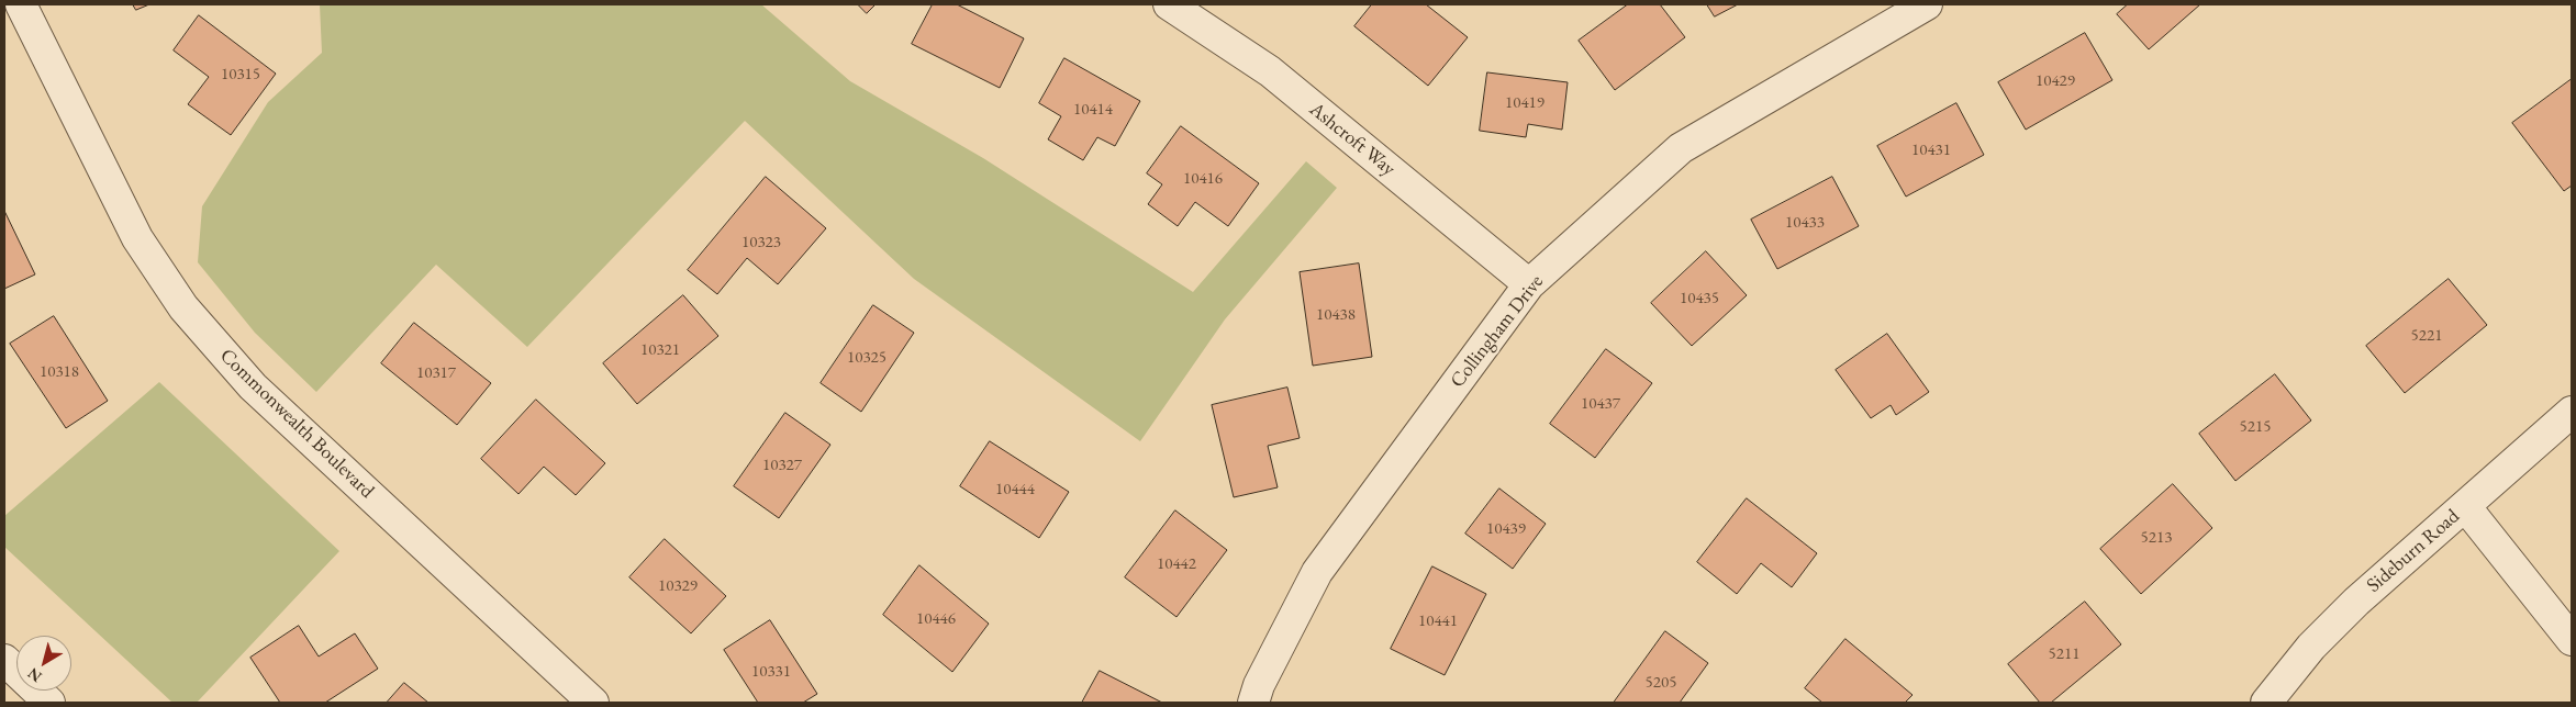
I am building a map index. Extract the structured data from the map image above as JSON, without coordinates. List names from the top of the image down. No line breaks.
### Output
{"streets":{"street":["Ashcroft Way","Collingham Drive","Commonwealth Boulevard","Sideburn Road"]},"crossings":[["Ashcroft Way","Collingham Drive"]],"house_numbers":["10315","10429","10419","10414","10431","10416","10433","10323","10435","10438","5221","10321","10325","10318","10317","10437","5215","10327","10444","10439","5213","10442","10329","10446","10441","5211","10331","5205"],"north":"bottom left"}
